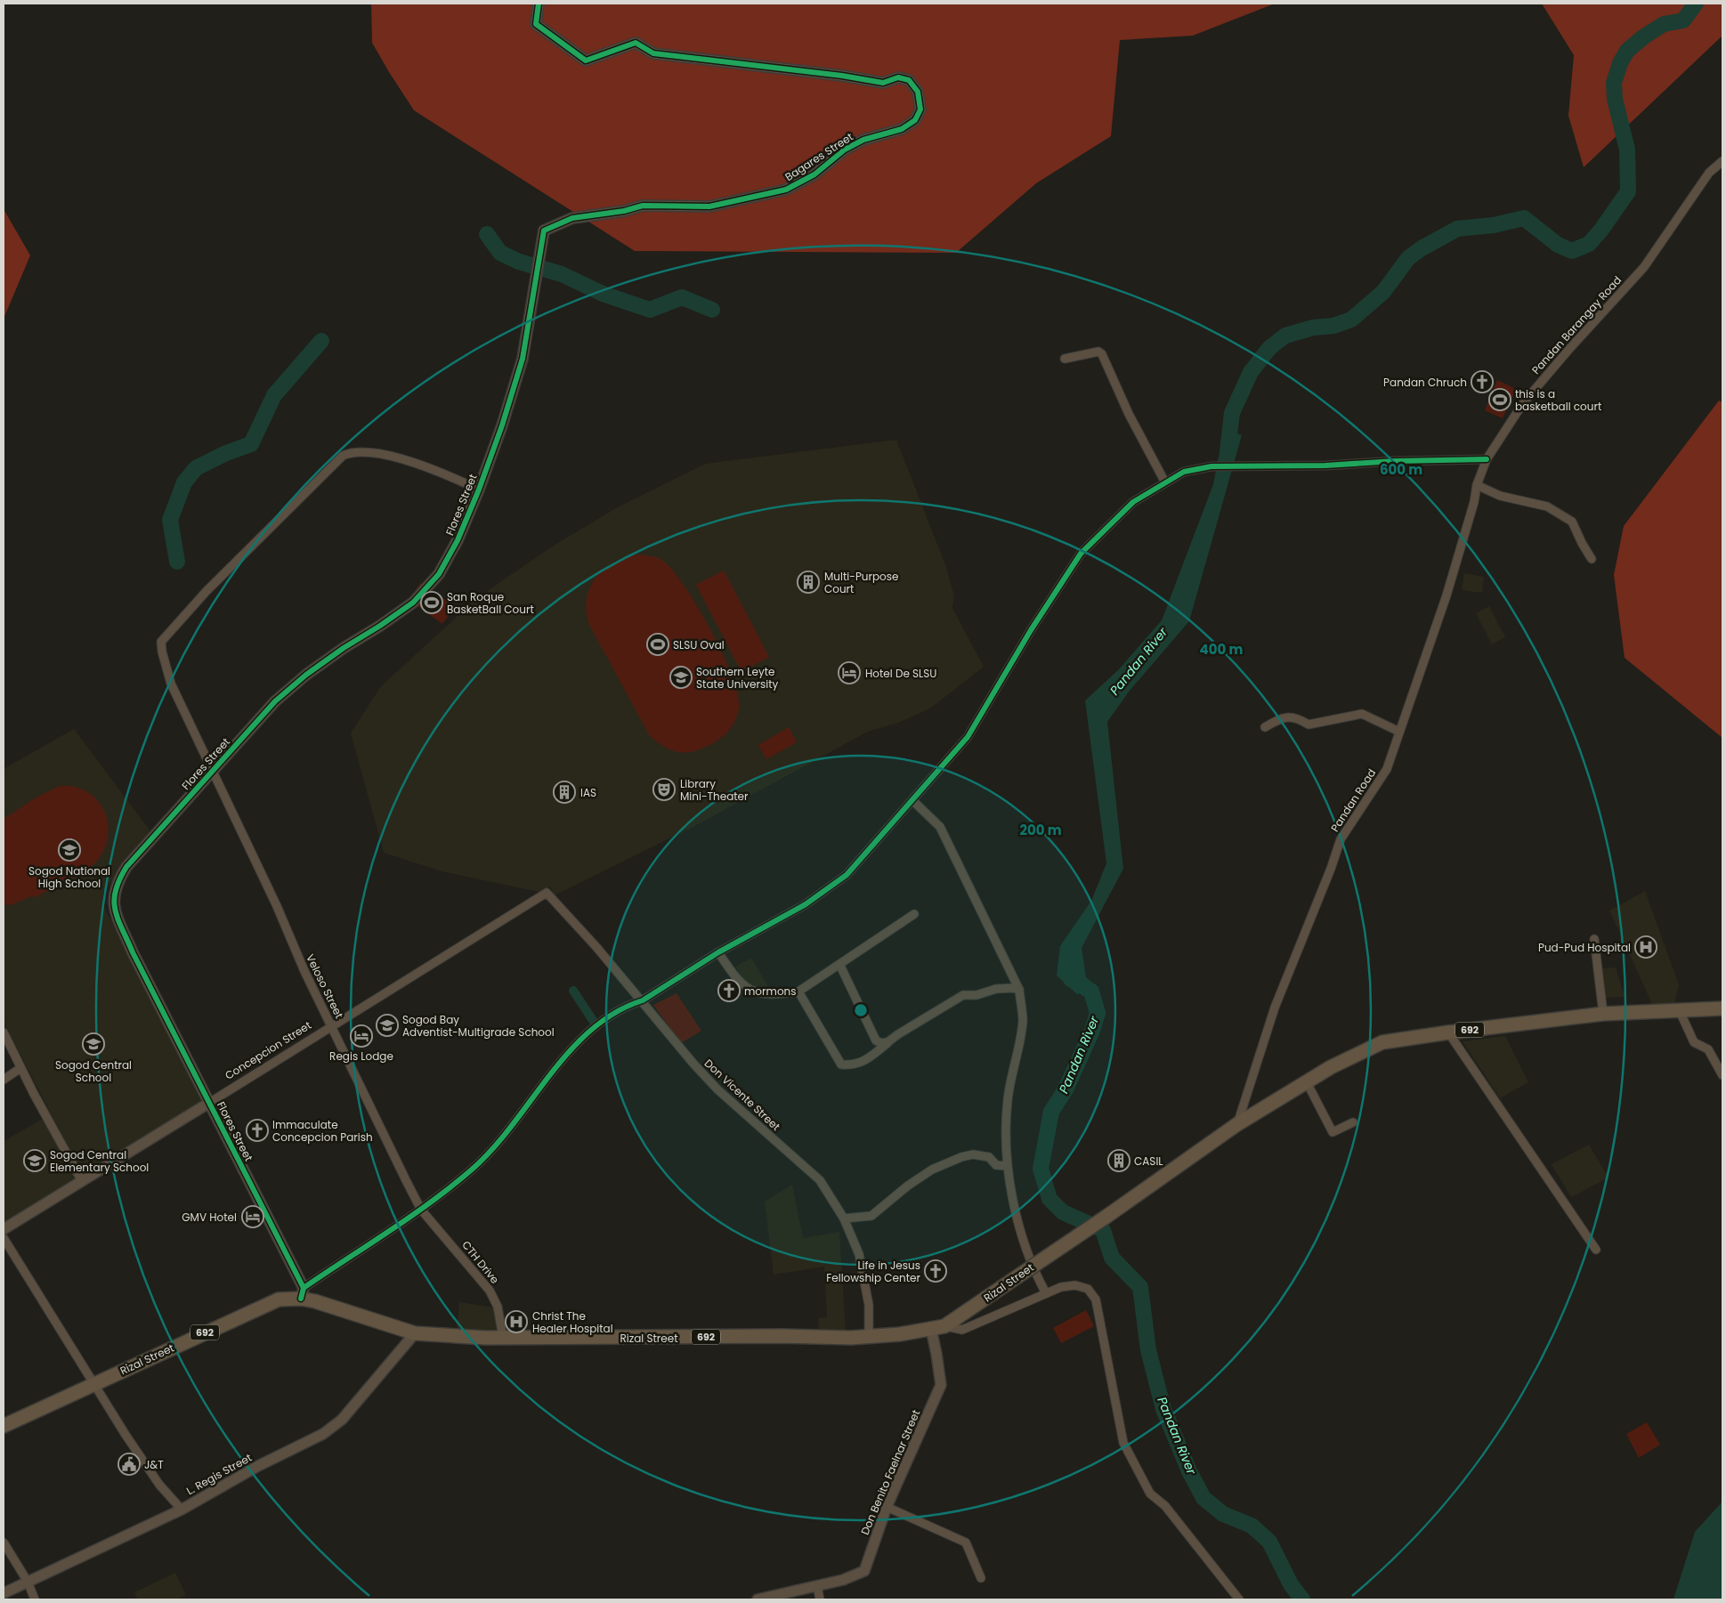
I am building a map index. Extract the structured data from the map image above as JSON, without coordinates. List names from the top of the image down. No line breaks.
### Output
{"streets":{"main road":["692","Rizal Street"],"street":["Bagares Street","Pandan Barangay Road","Flores Street","Pandan Road","Veloso Street","Concepcion Street","Don Vicente Street","CTH Drive","Don Benito Faelnar Street","L. Regis Street"]},"crossings":[["Bagares Street","Flores Street"],["Pandan Barangay Road","Pandan Road"],["Flores Street","Veloso Street"],["Flores Street","Concepcion Street"],["Flores Street","Rizal Street"],["Pandan Road","692"],["Pandan Road","Rizal Street"],["Veloso Street","Concepcion Street"],["Veloso Street","CTH Drive"],["692","Rizal Street"],["Concepcion Street","Don Vicente Street"],["Don Vicente Street","Rizal Street"],["CTH Drive","Rizal Street"],["Rizal Street","Don Benito Faelnar Street"],["Rizal Street","L. Regis Street"]],"water":["Pandan River"],"places":{"church":["Pandan Chruch","mormons","Immaculate Concepcion Parish","Life in Jesus Fellowship Center"],"sports":["this is a basketball court","San Roque BasketBall Court","SLSU Oval"],"building":["Multi-Purpose Court","IAS","CASIL"],"hotel":["Hotel De SLSU","Regis Lodge","GMV Hotel"],"school or university":["Southern Leyte State University","Sogod National High School","Sogod Bay Adventist-Multigrade School","Sogod Central School","Sogod Central Elementary School"],"theatre":["Library Mini-Theater"],"hospital":["Pud-Pud Hospital","Christ The Healer Hospital"],"public building":["J&T"]},"rings":["600 m","400 m","200 m"]}
